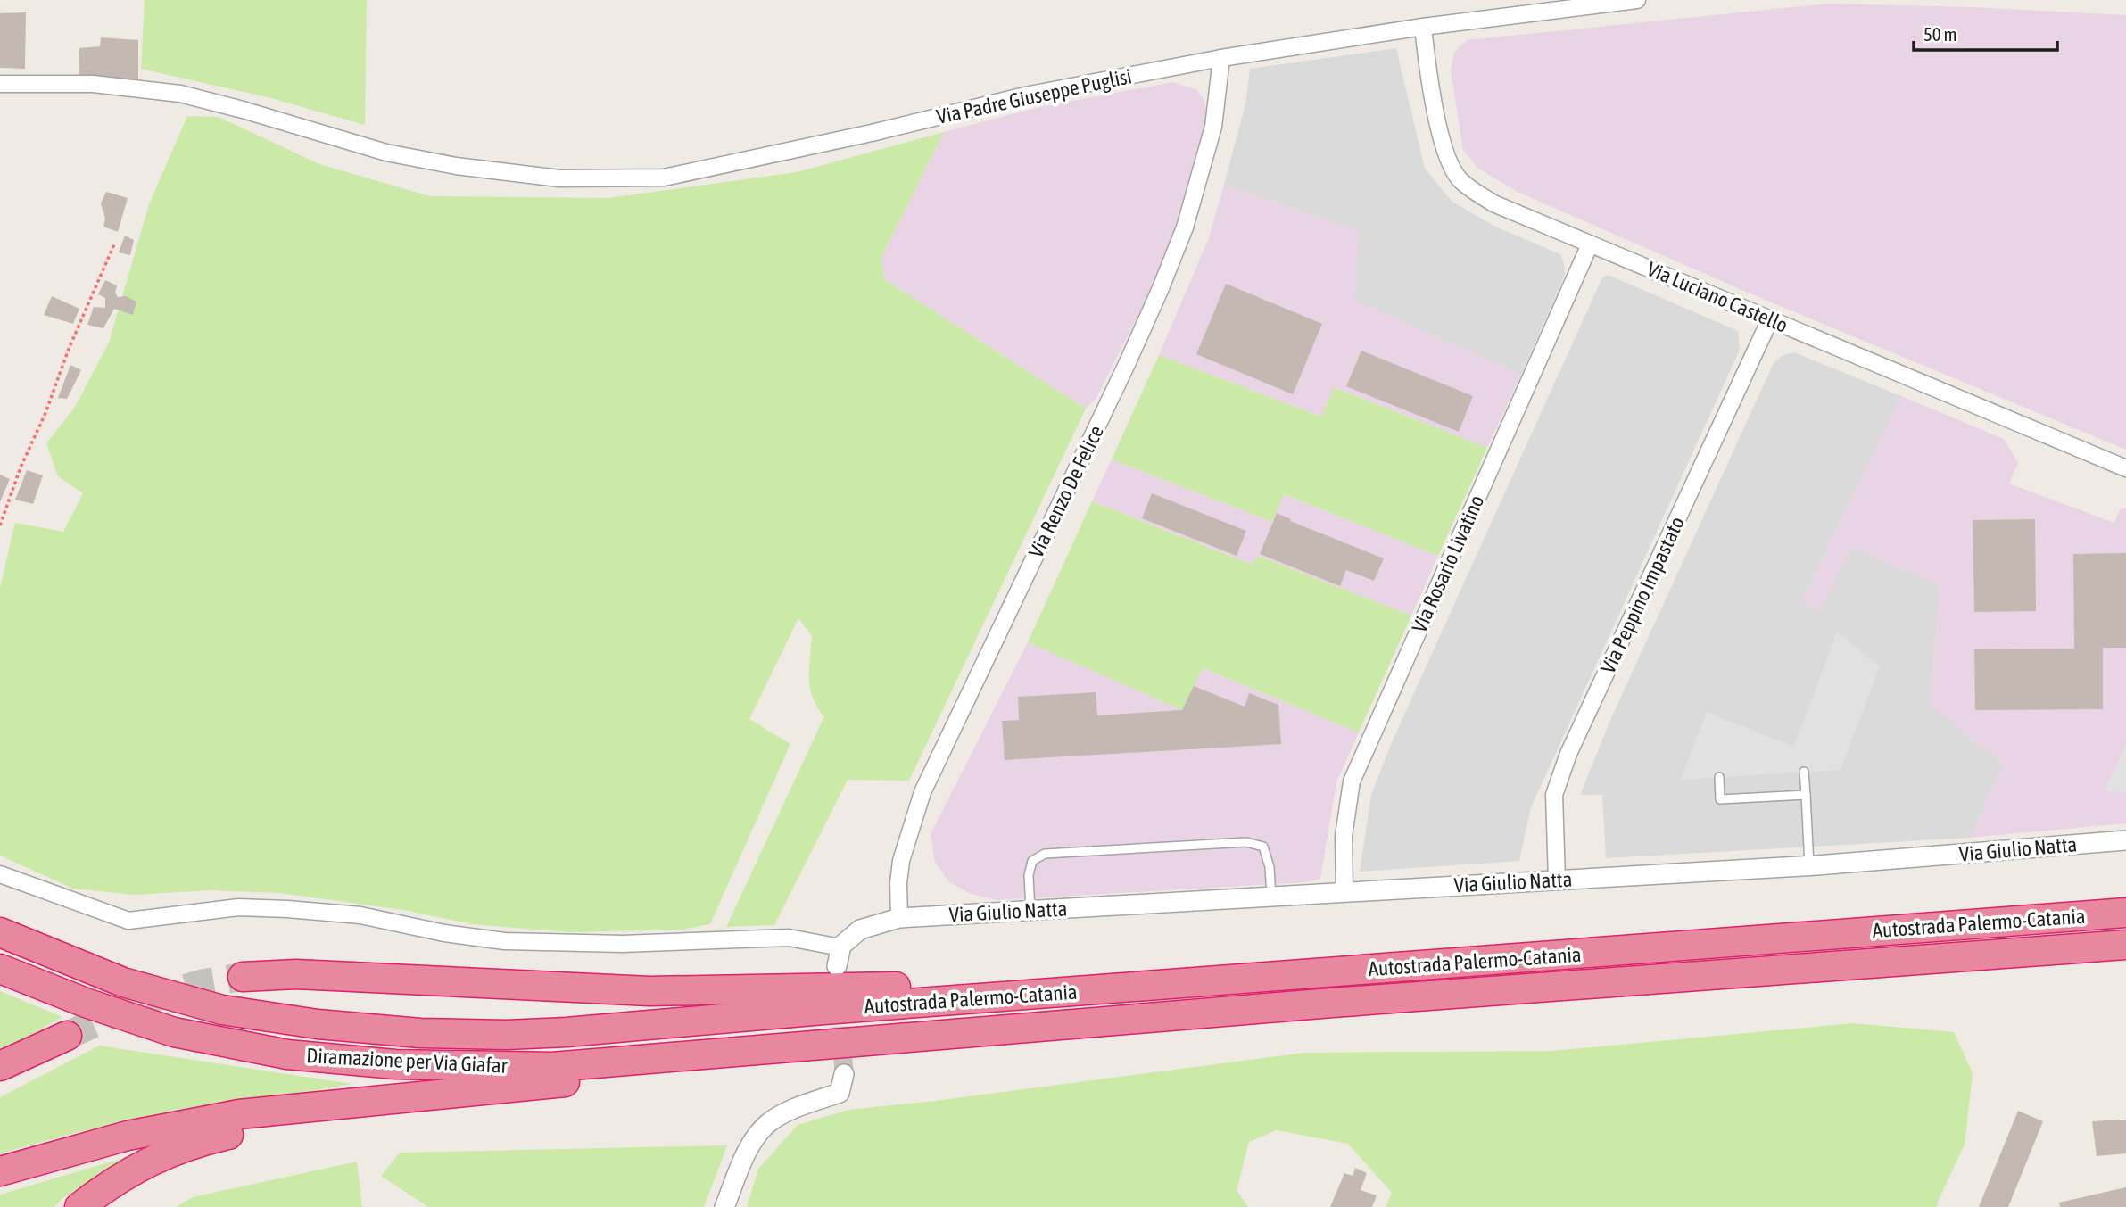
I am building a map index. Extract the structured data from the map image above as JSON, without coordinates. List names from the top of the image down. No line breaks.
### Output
{"streets":{"highway":["Autostrada Palermo-Catania","Diramazione per Via Giafar"],"street":["Via Padre Giuseppe Puglisi","Via Luciano Castello","Via Renzo De Felice","Via Rosario Livatino","Via Peppino Impastato","Via Giulio Natta"]},"crossings":[["Via Padre Giuseppe Puglisi","Via Luciano Castello"],["Via Padre Giuseppe Puglisi","Via Renzo De Felice"],["Via Luciano Castello","Via Rosario Livatino"],["Via Luciano Castello","Via Peppino Impastato"],["Via Renzo De Felice","Via Giulio Natta"],["Via Rosario Livatino","Via Giulio Natta"],["Via Peppino Impastato","Via Giulio Natta"],["Autostrada Palermo-Catania","Diramazione per Via Giafar"]],"scale_bar":"50 m"}
